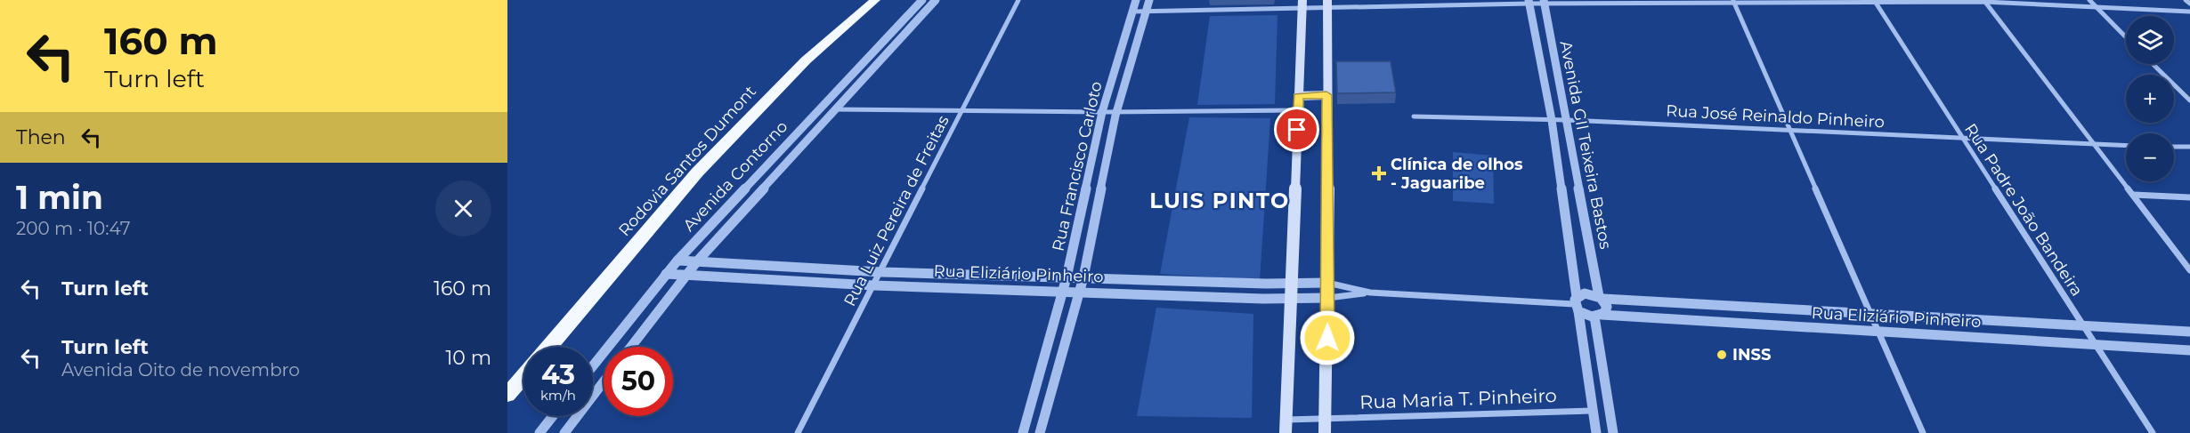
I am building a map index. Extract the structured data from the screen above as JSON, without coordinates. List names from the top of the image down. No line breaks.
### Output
{"streets":{"highway":["Rodovia Santos Dumont"],"street":["Rua José Reinaldo Pinheiro","Avenida GIl Teixeira Bastos","Rua Francisco Carloto","Avenida Contorno","Rua Padre João Bandeira","Rua Luiz Pereira de Freitas","Rua Eliziário Pinheiro","Rua Maria T. Pinheiro"]},"crossings":[["Rua José Reinaldo Pinheiro","Avenida GIl Teixeira Bastos"],["Rua José Reinaldo Pinheiro","Rua Padre João Bandeira"],["Avenida GIl Teixeira Bastos","Rua Eliziário Pinheiro"],["Avenida GIl Teixeira Bastos","Rua Maria T. Pinheiro"],["Rua Francisco Carloto","Rua Eliziário Pinheiro"],["Avenida Contorno","Rua Eliziário Pinheiro"],["Rua Padre João Bandeira","Rua Eliziário Pinheiro"],["Rua Luiz Pereira de Freitas","Rua Eliziário Pinheiro"]],"districts":["LUIS PINTO"],"places":{"health":["Clínica de olhos - Jaguaribe"],"other":["INSS"]},"page":{"turn":["160 m","Turn left"],"map_buttons":["+","−"],"then":"Then","heading":["1 min","200 m · 10:47"],"list":[{"name":"Turn left","value":"160 m"},{"name":"Turn left","note":"Avenida Oito de novembro","value":"10 m"}],"speed":"43 km/h","limit":"50"}}
